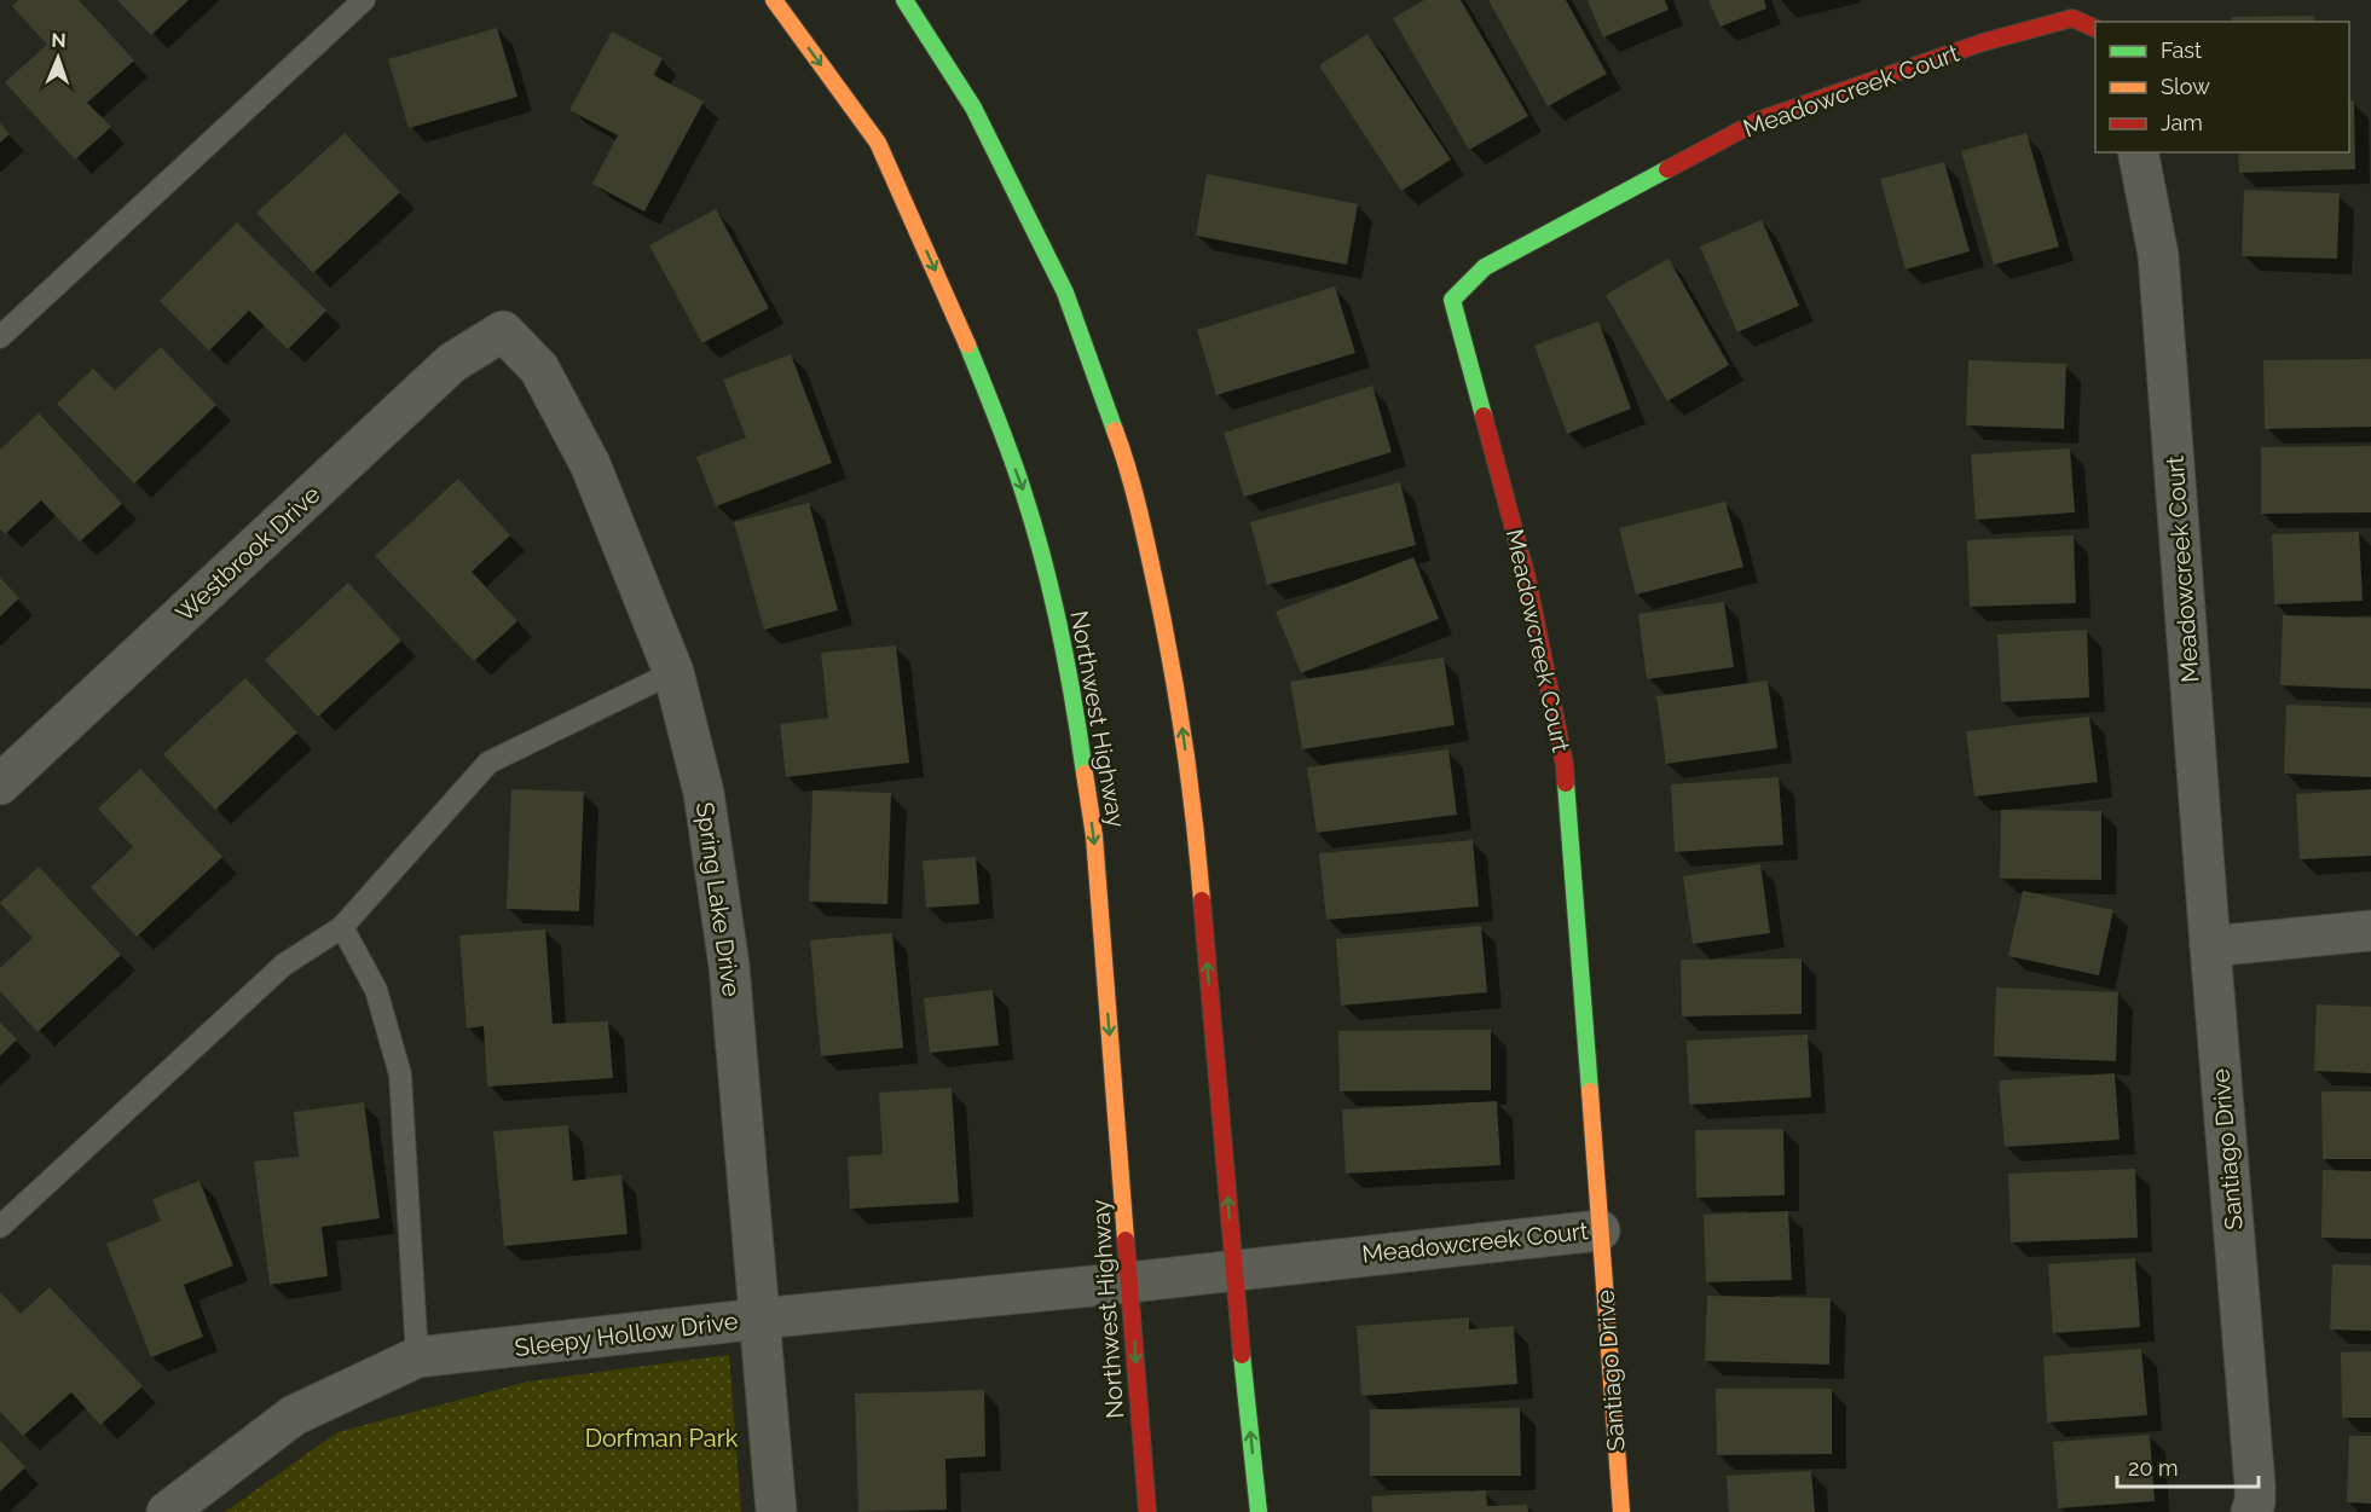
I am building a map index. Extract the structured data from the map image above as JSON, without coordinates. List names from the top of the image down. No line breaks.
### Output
{"streets":{"main road":["Meadowcreek Court","Northwest Highway","Santiago Drive"],"street":["Westbrook Drive","Spring Lake Drive","Sleepy Hollow Drive"]},"crossings":[["Meadowcreek Court","Northwest Highway"],["Meadowcreek Court","Santiago Drive"],["Meadowcreek Court","Sleepy Hollow Drive"],["Westbrook Drive","Spring Lake Drive"],["Northwest Highway","Sleepy Hollow Drive"],["Spring Lake Drive","Sleepy Hollow Drive"]],"parks":["Dorfman Park"],"legend":["Fast","Slow","Jam"],"scale_bar":"20 m","north":"top"}
